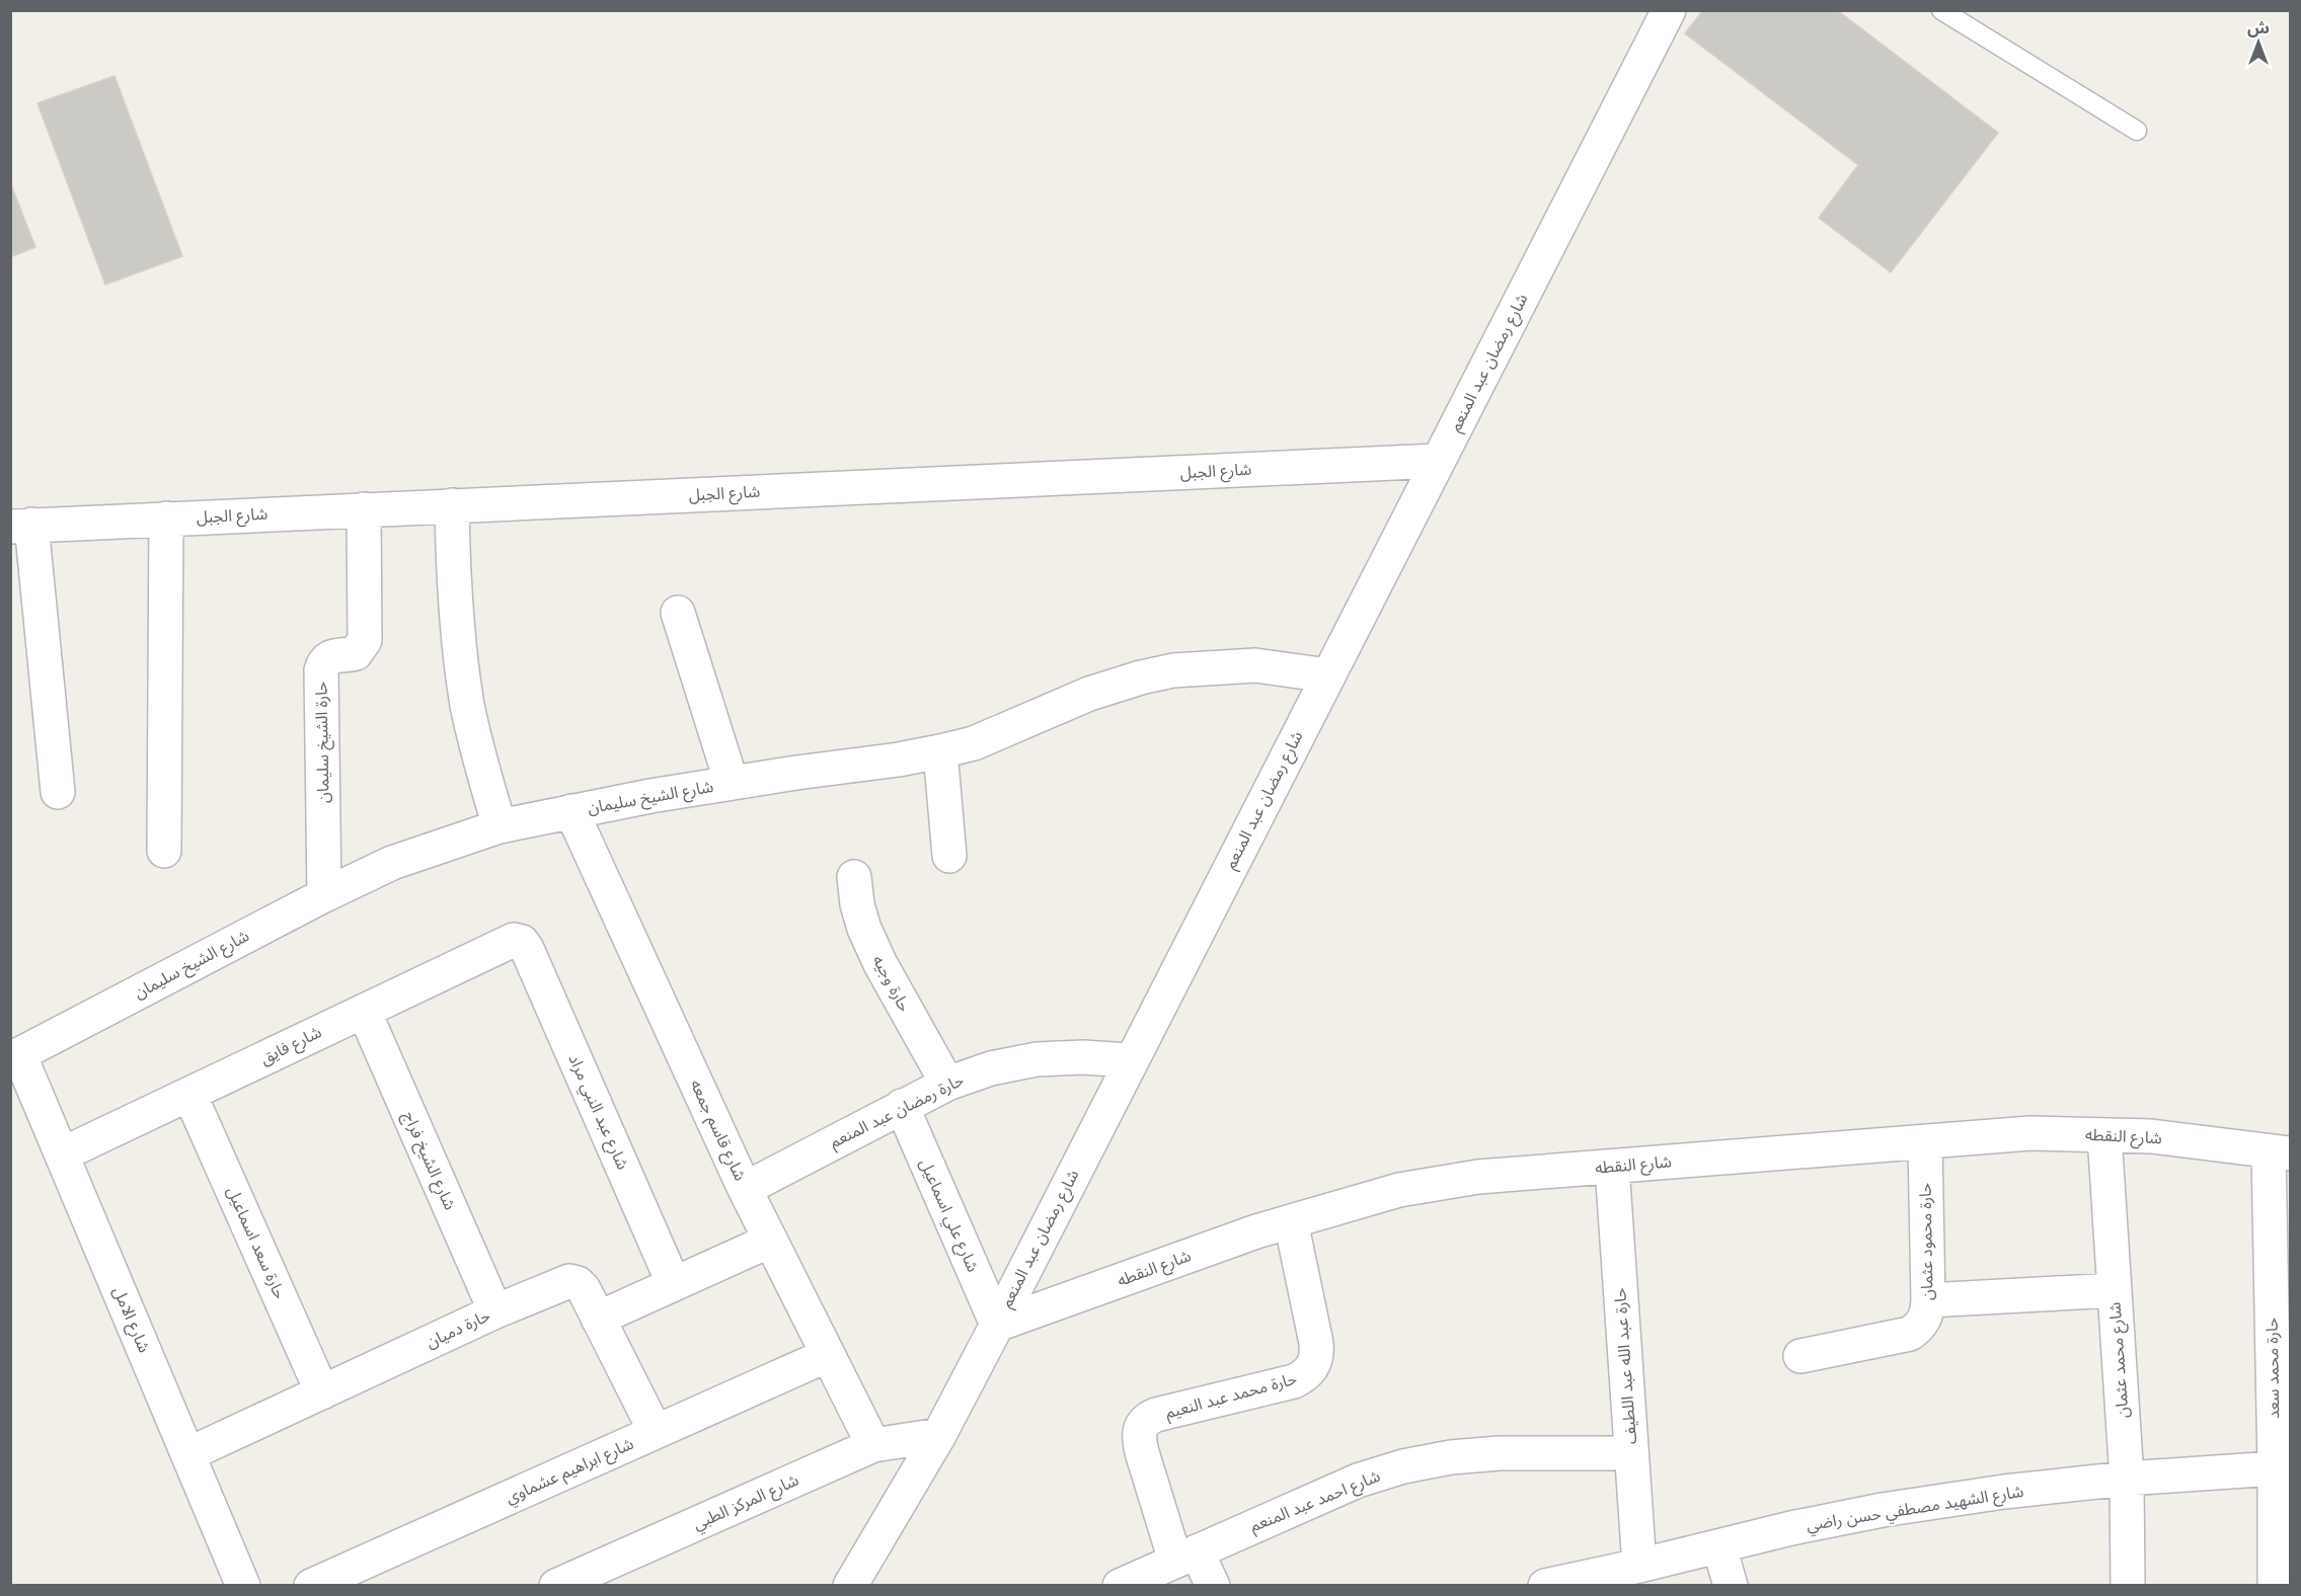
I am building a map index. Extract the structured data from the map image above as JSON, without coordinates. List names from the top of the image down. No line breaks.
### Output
{"streets":{"street":["شارع رمضان عبد المنعم","شارع الجبل","حارة الشيخ سليمان","شارع الشيخ سليمان","حارة وجيه","شارع فايق","حارة رمضان عبد المنعم","شارع عبد النبي مراد","شارع قاسم جمعه","شارع النقطه","شارع الشيخ فراج","شارع علي اسماعيل","حارة محمود عثمان","حارة سعد اسماعيل","شارع الامل","حارة دميان","شارع محمد عثمان","حارة عبد الله عبد اللطيف","حارة محمد سعد","حارة محمد عبد النعيم","شارع ابراهيم عشماوي","شارع احمد عبد المنعم","شارع المركز الطبي","شارع الشهيد مصطفي حسن راضي"]},"crossings":[["شارع رمضان عبد المنعم","شارع الجبل"],["شارع رمضان عبد المنعم","شارع الشيخ سليمان"],["شارع رمضان عبد المنعم","حارة رمضان عبد المنعم"],["شارع رمضان عبد المنعم","شارع النقطه"],["شارع رمضان عبد المنعم","شارع علي اسماعيل"],["شارع رمضان عبد المنعم","شارع المركز الطبي"],["شارع الجبل","حارة الشيخ سليمان"],["حارة الشيخ سليمان","شارع الشيخ سليمان"],["شارع الشيخ سليمان","شارع قاسم جمعه"],["شارع الشيخ سليمان","شارع الامل"],["حارة وجيه","حارة رمضان عبد المنعم"],["شارع فايق","شارع عبد النبي مراد"],["شارع فايق","شارع الشيخ فراج"],["شارع فايق","حارة سعد اسماعيل"],["شارع فايق","شارع الامل"],["حارة رمضان عبد المنعم","شارع قاسم جمعه"],["حارة رمضان عبد المنعم","شارع علي اسماعيل"],["شارع قاسم جمعه","شارع ابراهيم عشماوي"],["شارع قاسم جمعه","شارع المركز الطبي"],["شارع النقطه","شارع علي اسماعيل"],["شارع النقطه","حارة محمود عثمان"],["شارع النقطه","شارع محمد عثمان"],["شارع النقطه","حارة عبد الله عبد اللطيف"],["شارع النقطه","حارة محمد سعد"],["شارع النقطه","حارة محمد عبد النعيم"],["شارع الشيخ فراج","حارة دميان"],["حارة سعد اسماعيل","حارة دميان"],["شارع الامل","حارة دميان"],["حارة دميان","شارع ابراهيم عشماوي"],["شارع محمد عثمان","شارع الشهيد مصطفي حسن راضي"],["حارة عبد الله عبد اللطيف","شارع احمد عبد المنعم"],["حارة عبد الله عبد اللطيف","شارع الشهيد مصطفي حسن راضي"],["حارة محمد سعد","شارع الشهيد مصطفي حسن راضي"],["حارة محمد عبد النعيم","شارع احمد عبد المنعم"]],"north":"top"}
